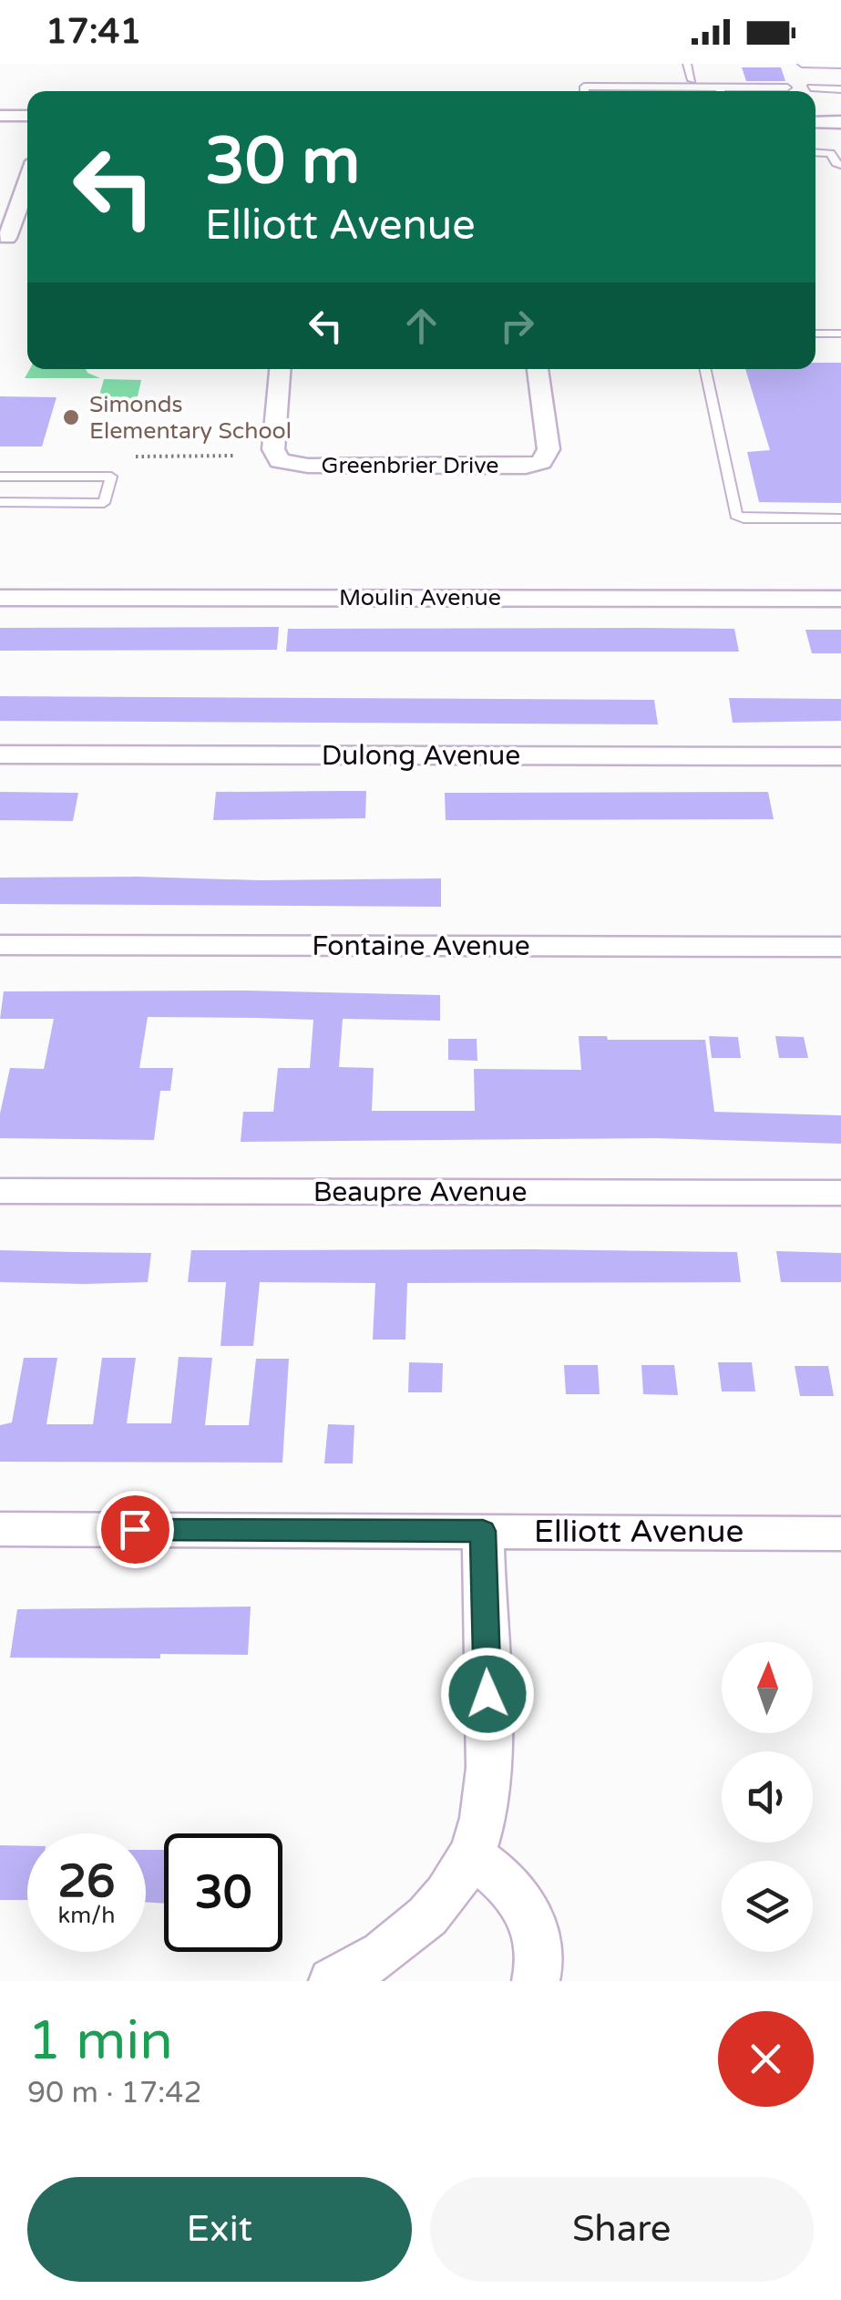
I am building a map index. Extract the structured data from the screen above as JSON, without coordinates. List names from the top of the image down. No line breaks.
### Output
{"streets":{"street":["Greenbrier Drive","Moulin Avenue","Dulong Avenue","Fontaine Avenue","Beaupre Avenue","Elliott Avenue"]},"places":["Simonds Elementary School"],"north":"top","page":{"status":"17:41","turn":["30 m","Elliott Avenue"],"speed":"26 km/h","limit":"30","heading":["1 min","90 m · 17:42"],"buttons":["Exit","Share"]}}
